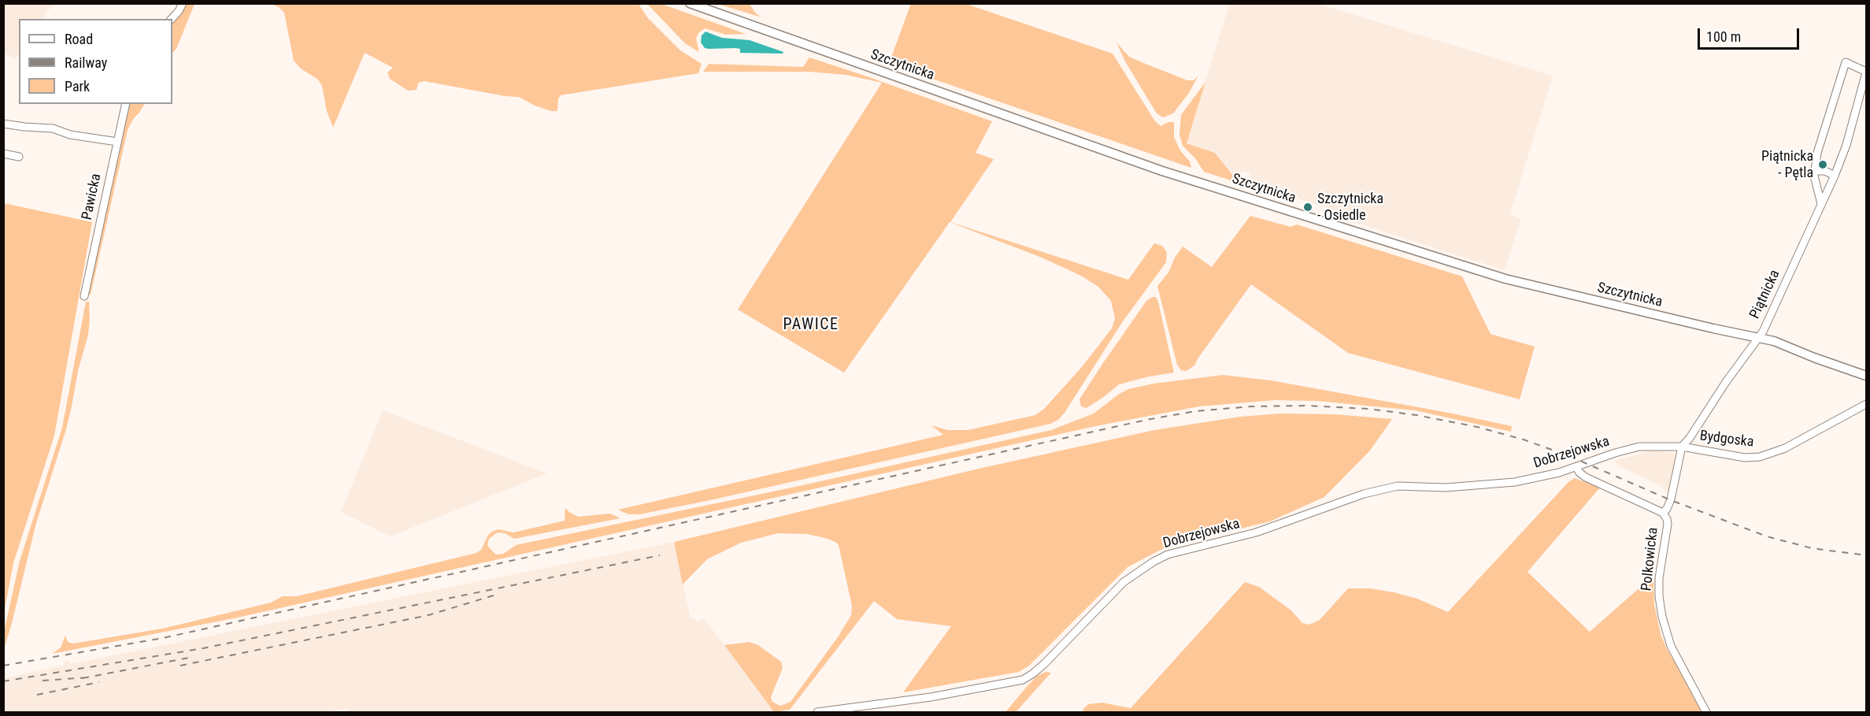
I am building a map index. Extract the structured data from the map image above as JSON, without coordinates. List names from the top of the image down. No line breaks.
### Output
{"streets":{"street":["Szczytnicka","Pawicka","Piątnicka","Bydgoska","Dobrzejowska","Polkowicka"]},"crossings":[["Szczytnicka","Piątnicka"],["Piątnicka","Bydgoska"],["Piątnicka","Polkowicka"],["Bydgoska","Dobrzejowska"]],"districts":["PAWICE"],"places":["Piątnicka - Pętla","Szczytnicka - Osiedle"],"legend":["Road","Railway","Park"],"scale_bar":"100 m"}
